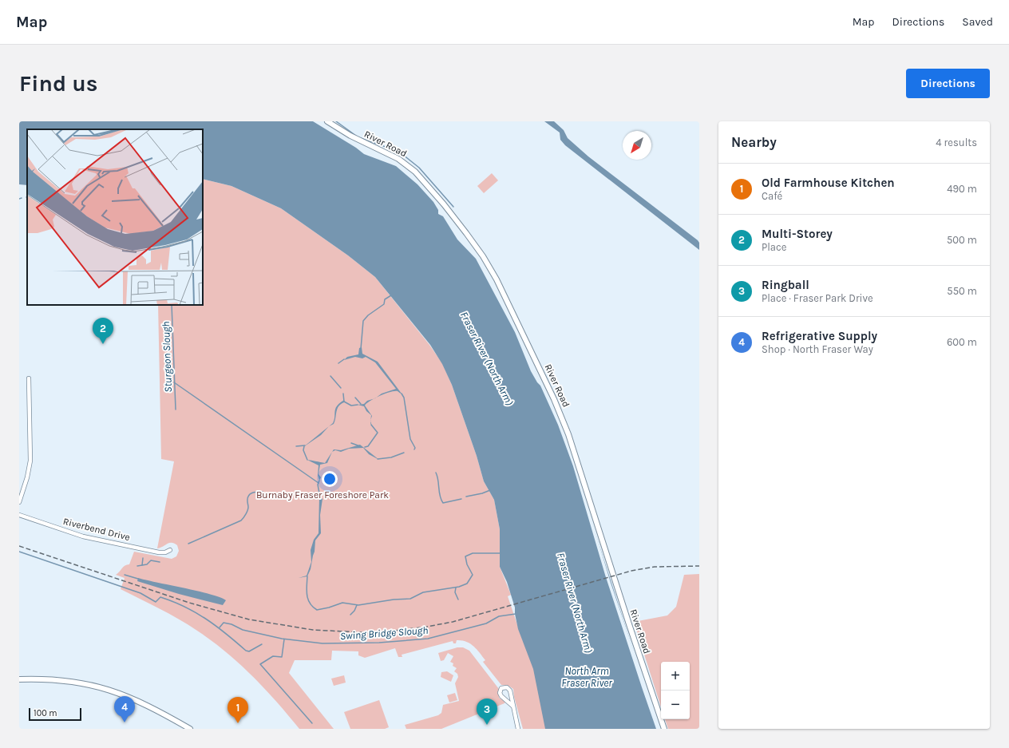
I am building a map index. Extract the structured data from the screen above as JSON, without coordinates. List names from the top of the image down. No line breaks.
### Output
{"streets":{"street":["River Road","Riverbend Drive"]},"water":["Sturgeon Slough","Fraser River (North Arm)","Swing Bridge Slough","North Arm Fraser River"],"parks":["Burnaby Fraser Foreshore Park"],"scale_bar":"100 m","north":"bottom left","page":{"header":"Map","nav":["Map","Directions","Saved"],"buttons":"Directions","title":"Find us","heading":["Nearby","4 results"],"list":[{"mark":"1","name":"Old Farmhouse Kitchen","note":"Café","value":"490 m"},{"mark":"2","name":"Multi-Storey","note":"Place","value":"500 m"},{"mark":"3","name":"Ringball","note":"Place · Fraser Park Drive","value":"550 m"},{"mark":"4","name":"Refrigerative Supply","note":"Shop · North Fraser Way","value":"600 m"}],"pins":["2","4","1","3"],"map_buttons":["+","−"],"scale":"100 m"}}
